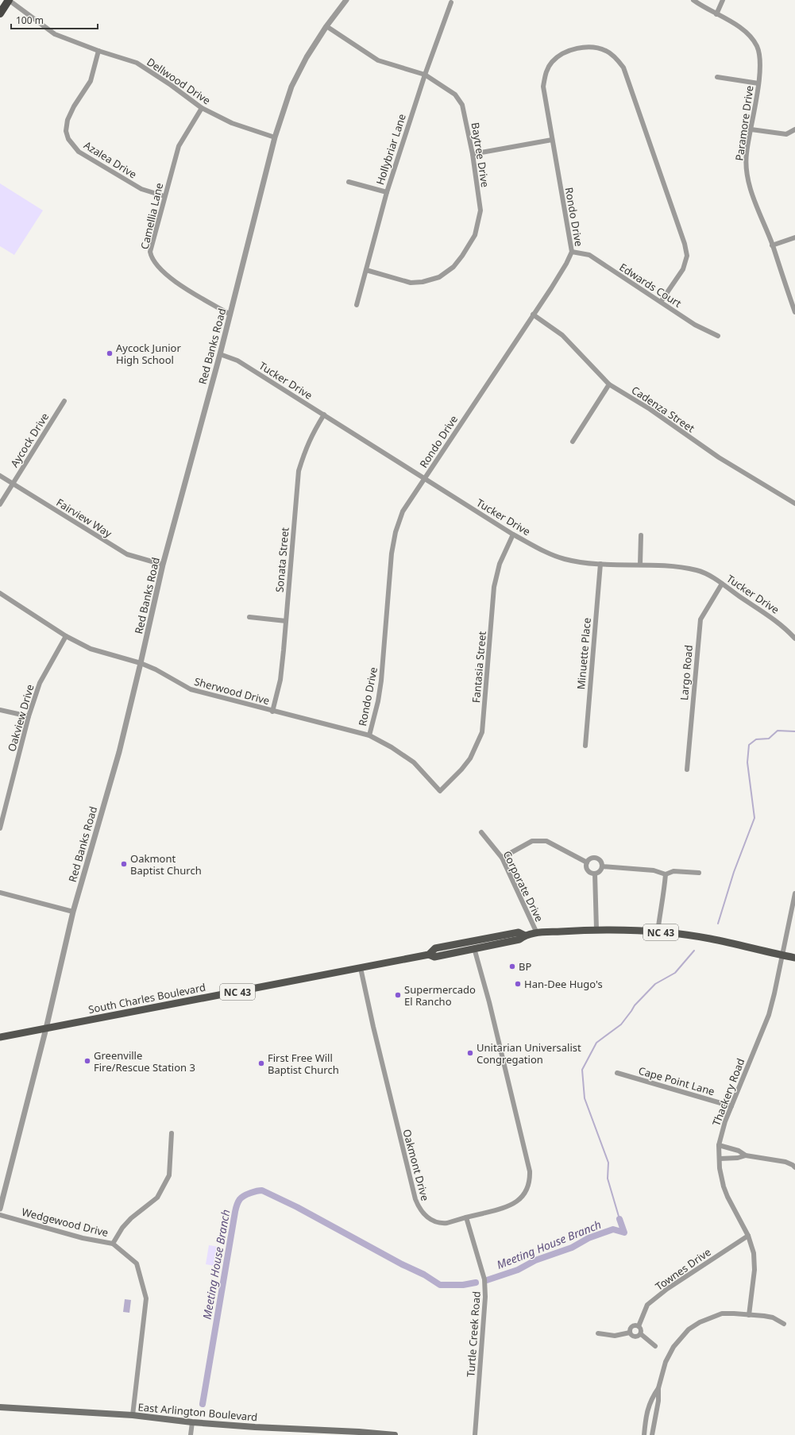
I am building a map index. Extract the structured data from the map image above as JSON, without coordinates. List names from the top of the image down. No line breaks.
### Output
{"streets":{"main road":["NC 43","South Charles Boulevard","East Arlington Boulevard"],"street":["Dellwood Drive","Paramore Drive","Hollybriar Lane","Baytree Drive","Azalea Drive","Camellia Lane","Rondo Drive","Edwards Court","Red Banks Road","Tucker Drive","Cadenza Street","Aycock Drive","Fairview Way","Sonata Street","Minuette Place","Fantasia Street","Largo Road","Sherwood Drive","Oakview Drive","Corporate Drive","Cape Point Lane","Thackery Road","Oakmont Drive","Wedgewood Drive","Townes Drive","Turtle Creek Road"]},"crossings":[["Dellwood Drive","Azalea Drive"],["Dellwood Drive","Camellia Lane"],["Dellwood Drive","Red Banks Road"],["Hollybriar Lane","Baytree Drive"],["Baytree Drive","Red Banks Road"],["Azalea Drive","Camellia Lane"],["Camellia Lane","Red Banks Road"],["Rondo Drive","Edwards Court"],["Rondo Drive","Tucker Drive"],["Rondo Drive","Cadenza Street"],["Rondo Drive","Sherwood Drive"],["Red Banks Road","Tucker Drive"],["Red Banks Road","Fairview Way"],["Red Banks Road","Sherwood Drive"],["Red Banks Road","South Charles Boulevard"],["Tucker Drive","Sonata Street"],["Tucker Drive","Minuette Place"],["Tucker Drive","Fantasia Street"],["Tucker Drive","Largo Road"],["Aycock Drive","Fairview Way"],["Sonata Street","Sherwood Drive"],["Fantasia Street","Sherwood Drive"],["Sherwood Drive","Oakview Drive"],["Corporate Drive","South Charles Boulevard"],["South Charles Boulevard","Thackery Road"],["South Charles Boulevard","Oakmont Drive"],["Cape Point Lane","Thackery Road"],["Thackery Road","Townes Drive"],["Oakmont Drive","Turtle Creek Road"],["Wedgewood Drive","East Arlington Boulevard"]],"water":["Meeting House Branch"],"places":["Aycock Junior High School","Oakmont Baptist Church","BP","Han-Dee Hugo's","Supermercado El Rancho","Unitarian Universalist Congregation","Greenville Fire/Rescue Station 3","First Free Will Baptist Church"],"scale_bar":"100 m"}
